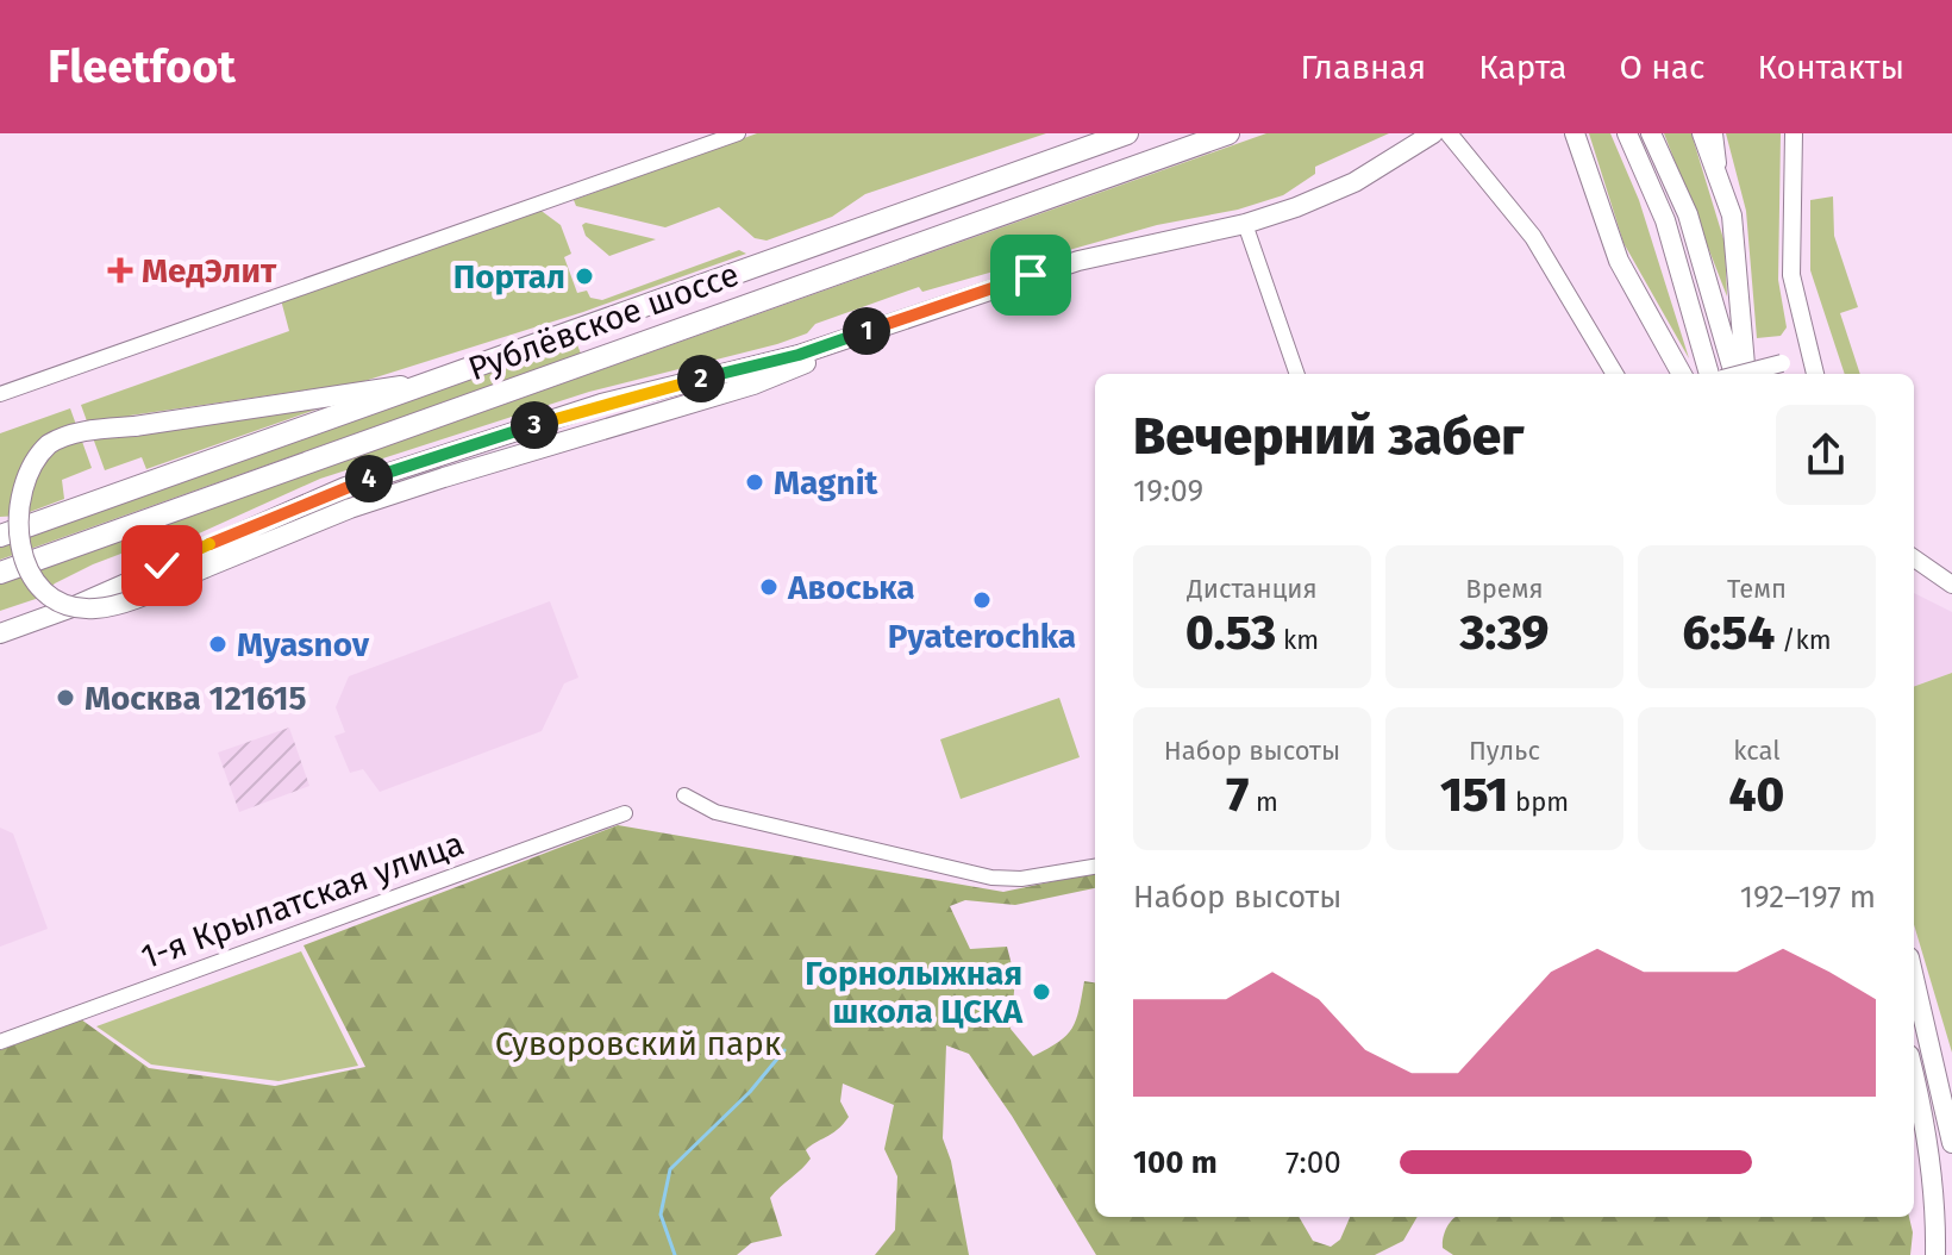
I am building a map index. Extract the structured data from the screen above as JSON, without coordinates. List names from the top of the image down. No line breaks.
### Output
{"streets":{"main road":["Рублёвское шоссе"],"street":["1-я Крылатская улица"]},"parks":["Суворовский парк"],"places":{"health":["МедЭлит"],"other":["Портал","Magnit","Авоська","Pyaterochka","Myasnov","Москва 121615","Горнолыжная школа ЦСКА"]},"page":{"header":"Fleetfoot","nav":["Главная","Карта","О нас","Контакты"],"pins":["1","2","3","4"],"heading":["Вечерний забег","19:09"],"stats":[["Дистанция","0.53 km"],["Время","3:39"],["Темп","6:54 /km"],["Набор высоты","7 m"],["Пульс","151 bpm"],["kcal","40"]],"chart":["Набор высоты","192–197 m"],"list":[{"name":"100 m","note":"7:00"}]}}
